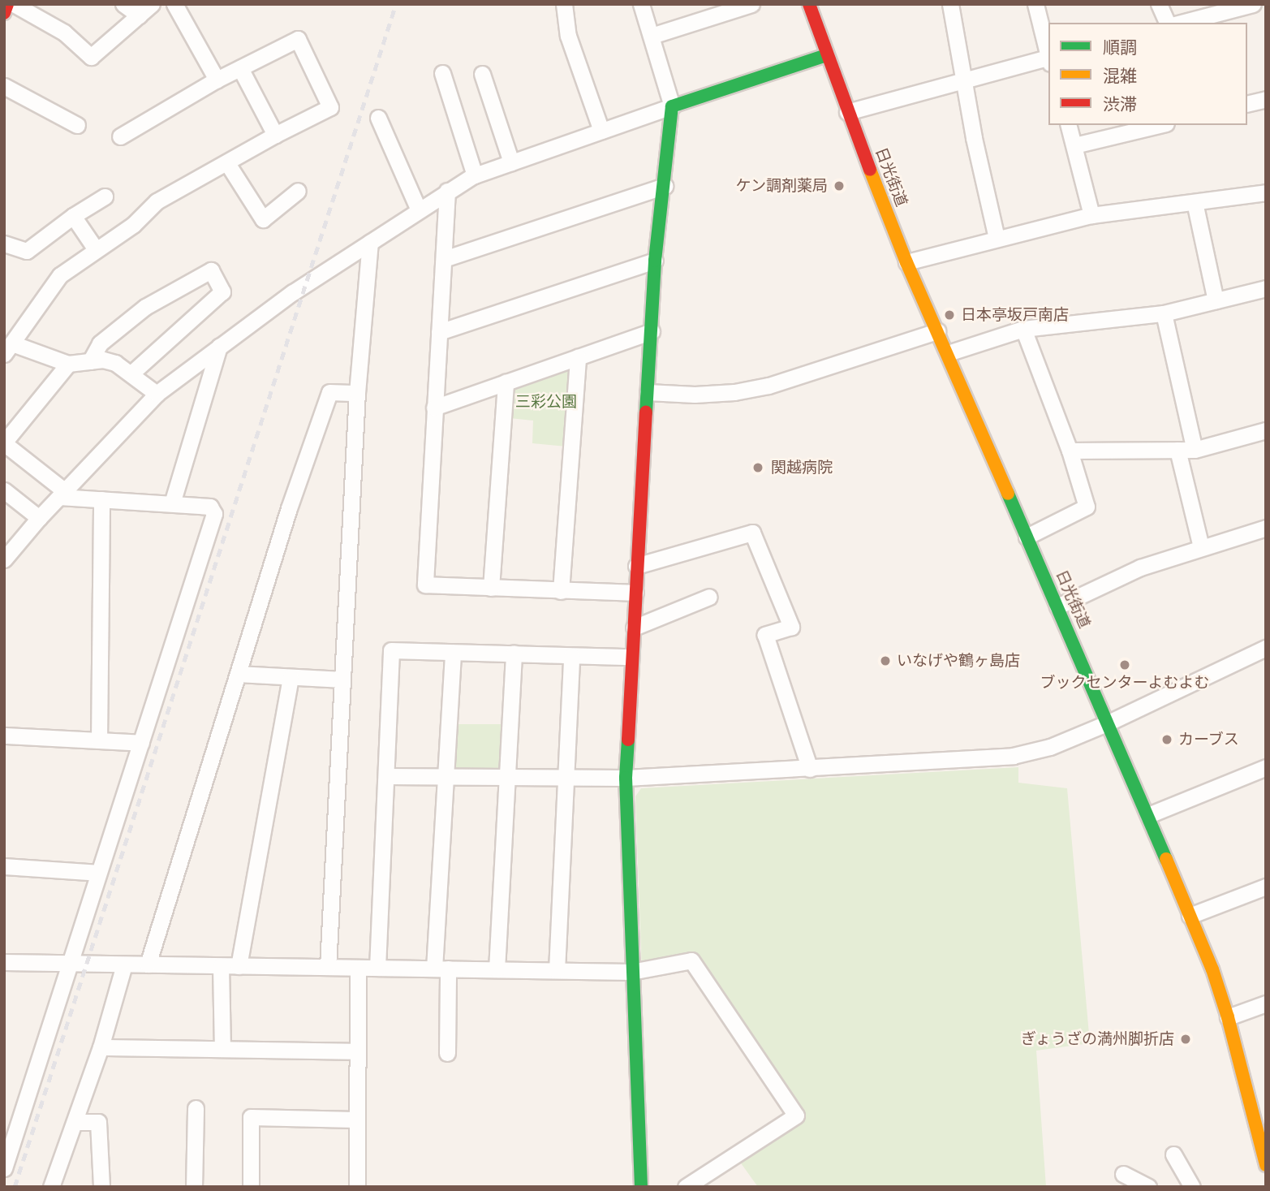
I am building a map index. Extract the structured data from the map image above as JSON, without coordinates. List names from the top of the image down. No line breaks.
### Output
{"streets":{"street":["日光街道"]},"parks":["三彩公園"],"places":["ケン調剤薬局","日本亭坂戸南店","関越病院","いなげや鶴ヶ島店","ブックセンターよむよむ","カーブス","ぎょうざの満州脚折店"],"legend":["順調","混雑","渋滞"]}
